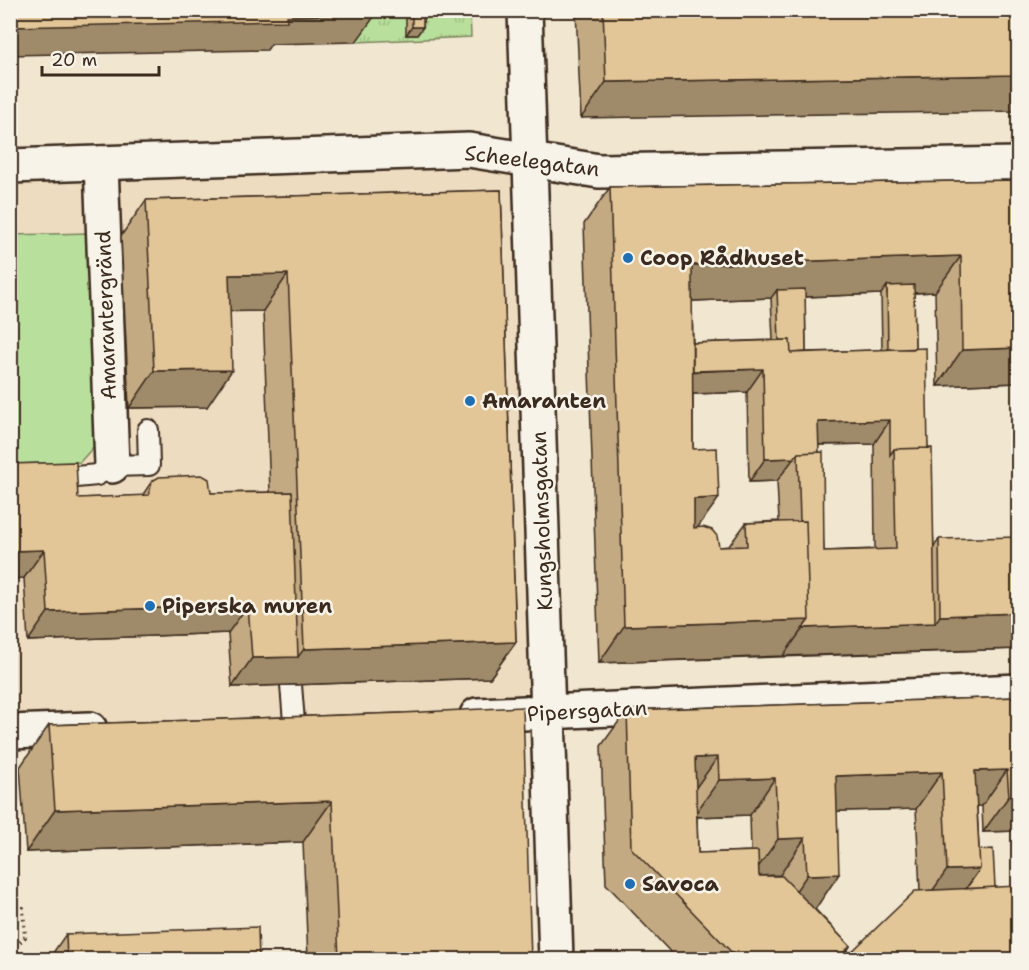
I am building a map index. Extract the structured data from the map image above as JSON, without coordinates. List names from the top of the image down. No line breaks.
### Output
{"streets":{"street":["Scheelegatan","Amarantergränd","Kungsholmsgatan","Pipersgatan"]},"crossings":[["Scheelegatan","Amarantergränd"],["Scheelegatan","Kungsholmsgatan"],["Kungsholmsgatan","Pipersgatan"]],"places":["Coop Rådhuset","Amaranten","Piperska muren","Savoca"],"scale_bar":"20 m"}
